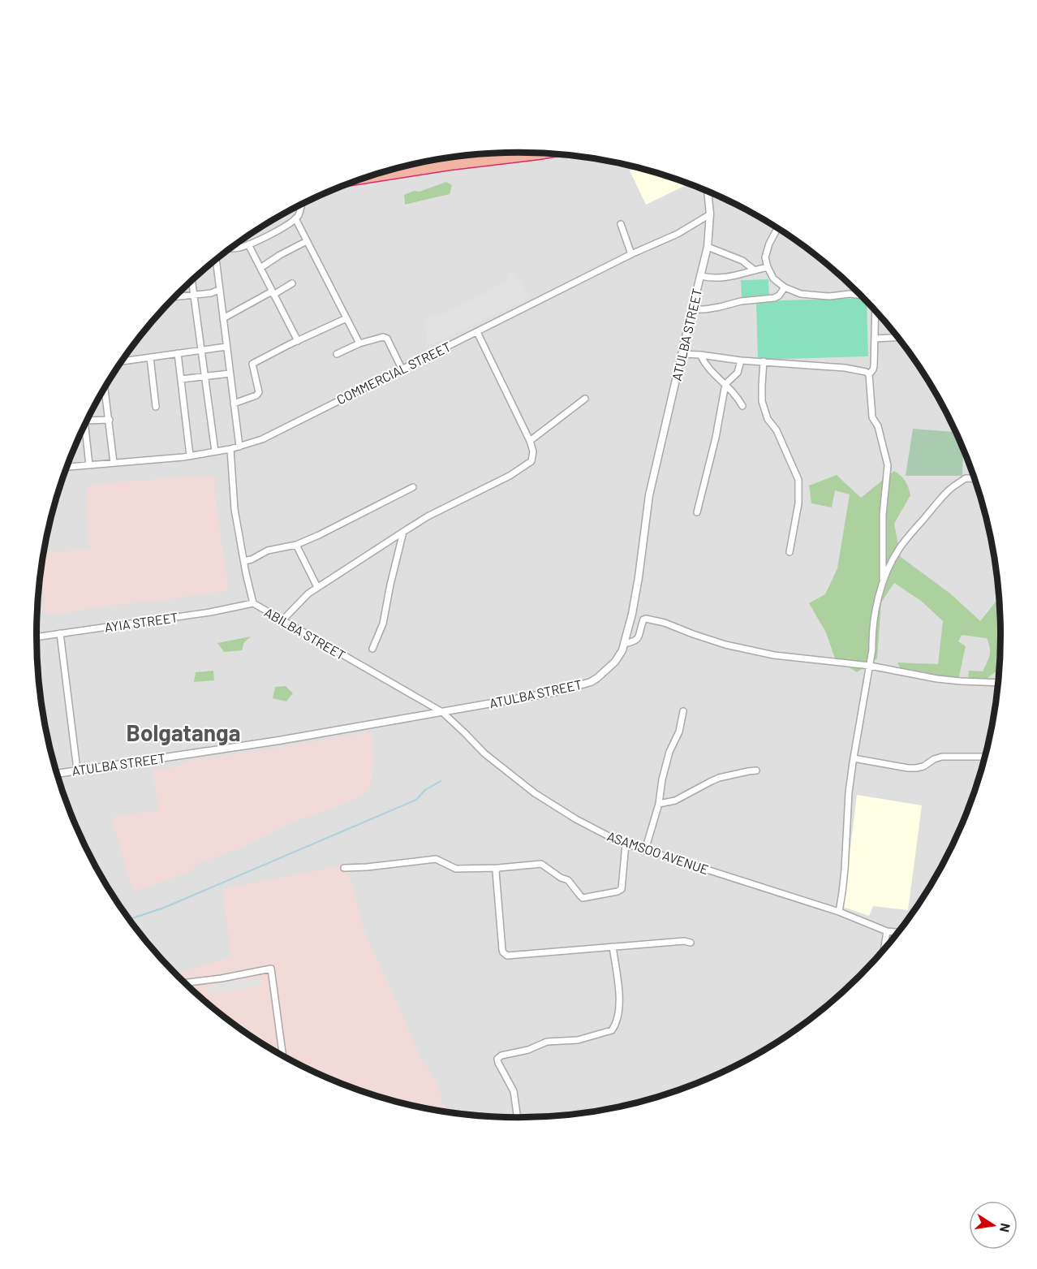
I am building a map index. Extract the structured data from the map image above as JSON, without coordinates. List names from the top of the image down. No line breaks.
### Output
{"streets":{"street":["ATULBA STREET","COMMERCIAL STREET","AYIA STREET","ABILBA STREET","ASAMSOO AVENUE"]},"crossings":[["ATULBA STREET","COMMERCIAL STREET"],["ATULBA STREET","ABILBA STREET"],["ATULBA STREET","ASAMSOO AVENUE"],["COMMERCIAL STREET","ABILBA STREET"],["AYIA STREET","ABILBA STREET"],["ABILBA STREET","ASAMSOO AVENUE"]],"districts":["Bolgatanga"],"north":"right"}
